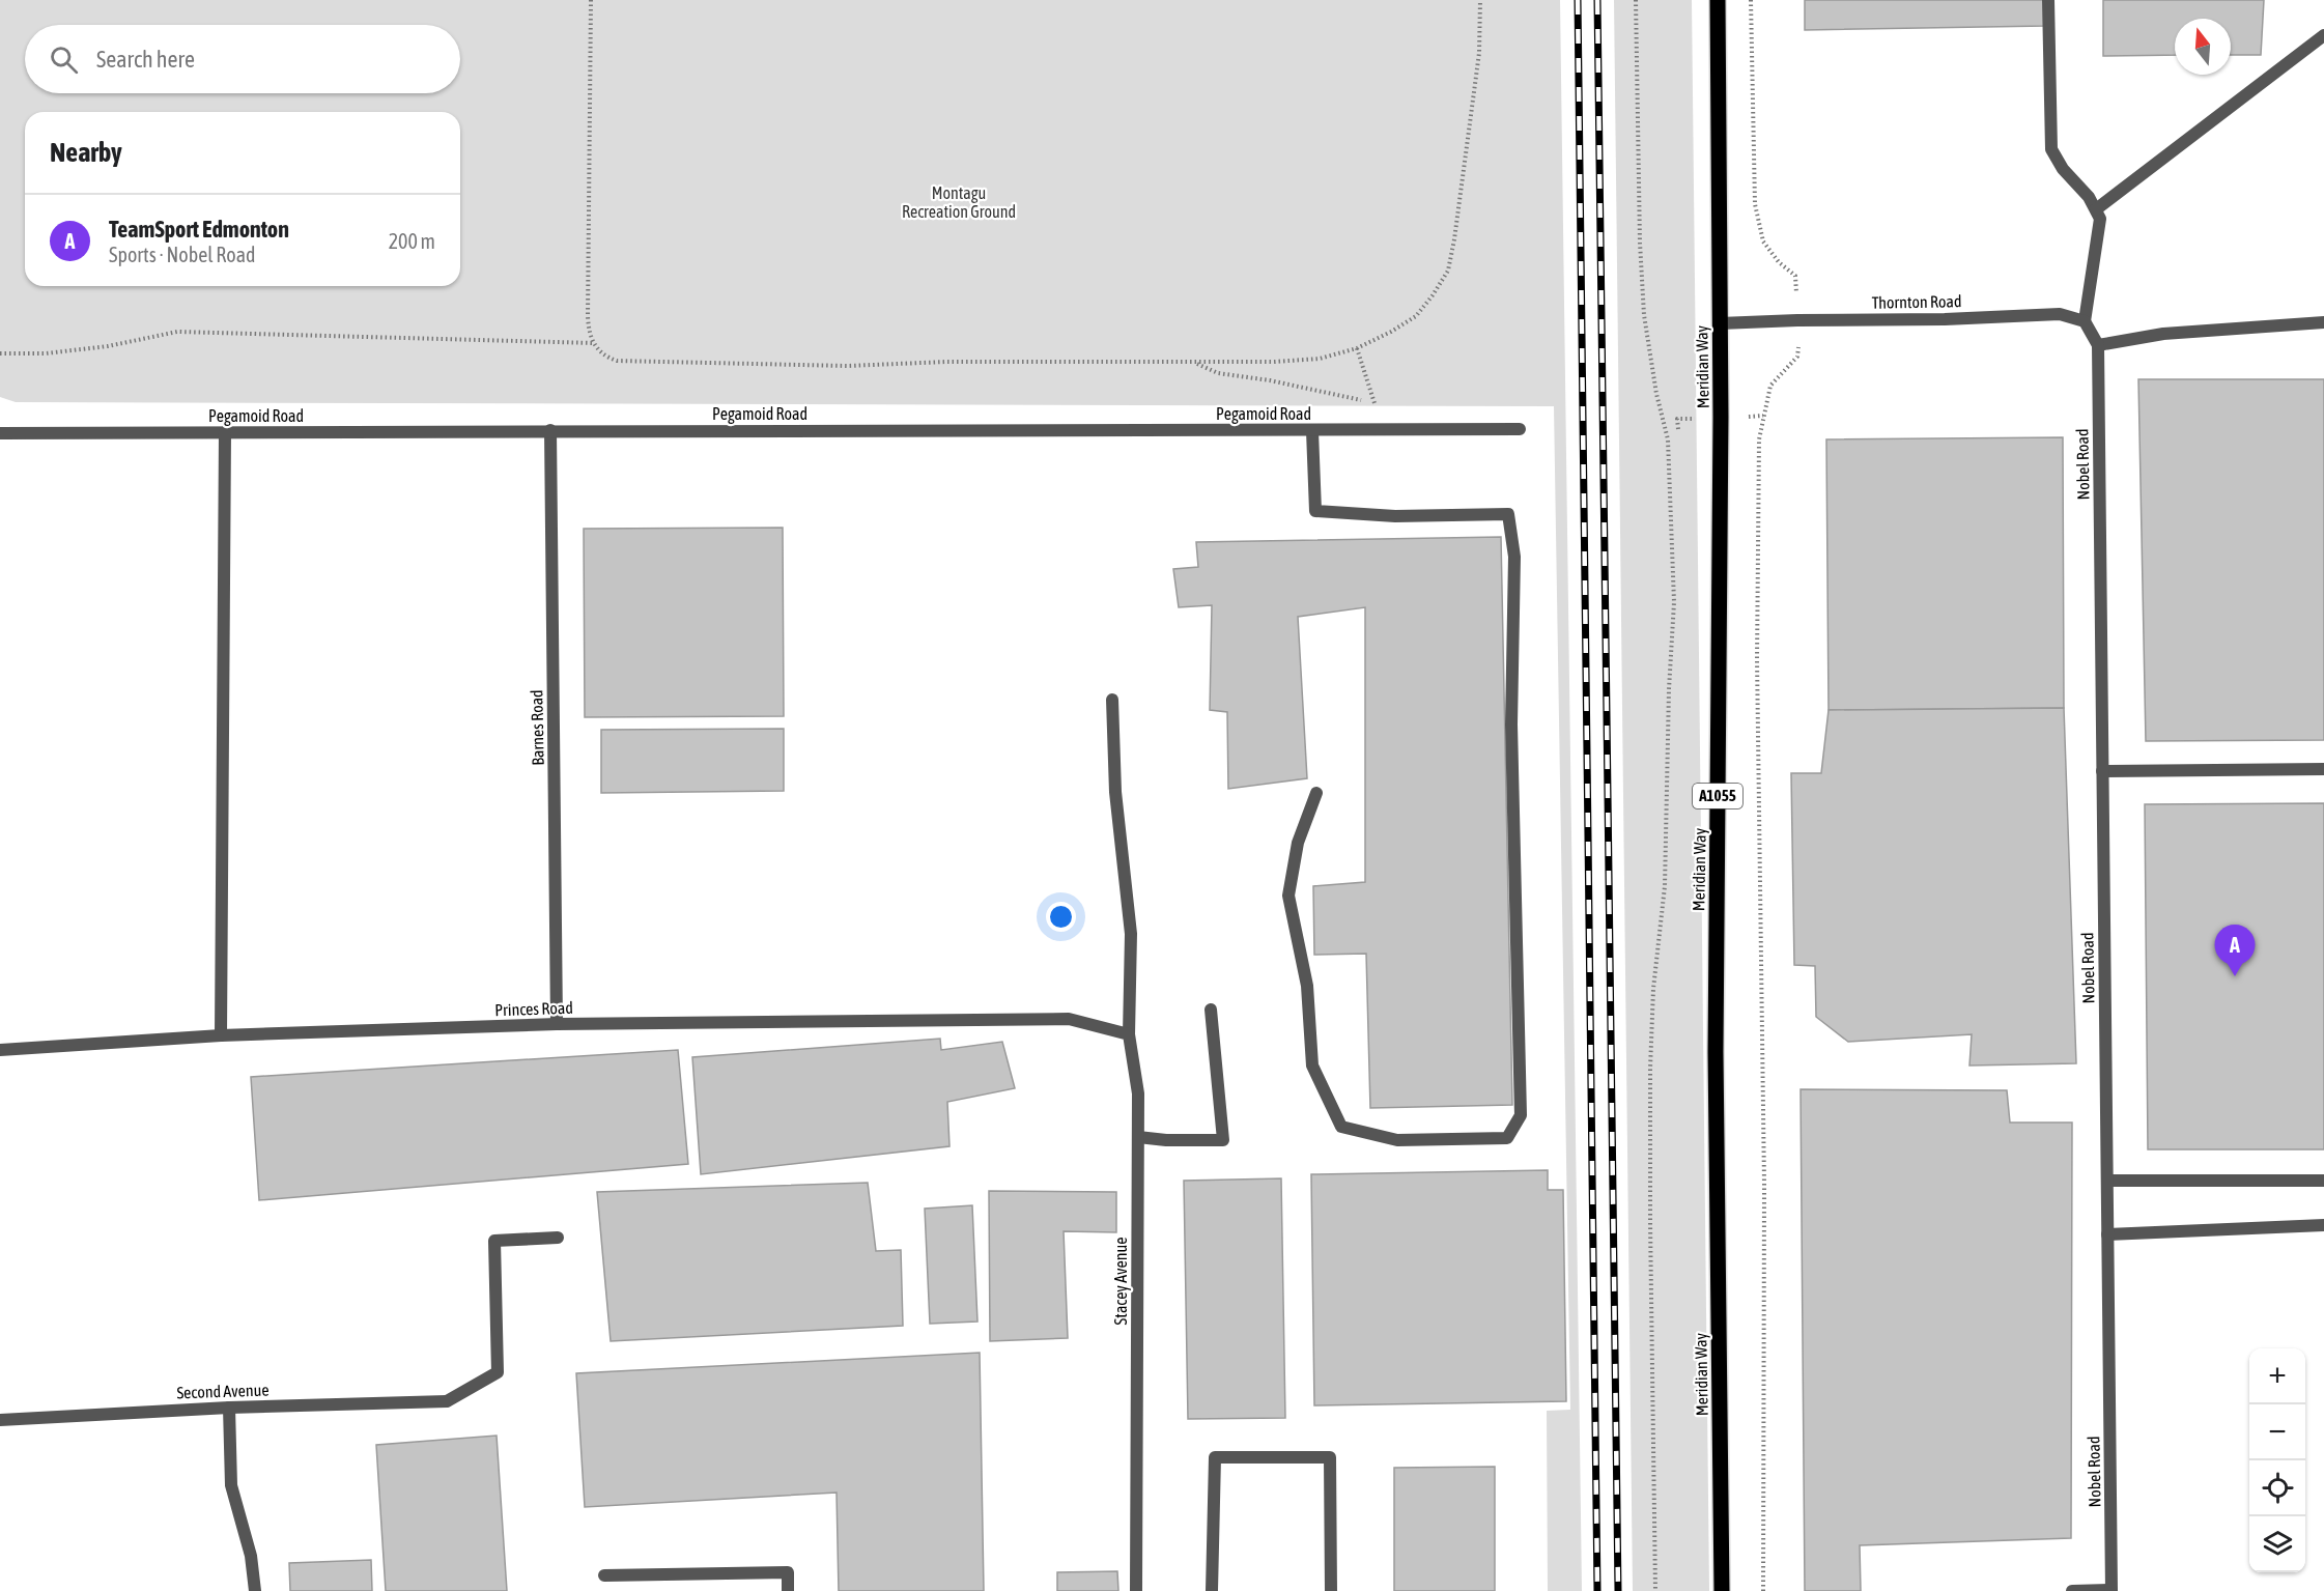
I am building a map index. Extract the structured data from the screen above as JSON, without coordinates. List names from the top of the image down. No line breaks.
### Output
{"streets":{"main road":["Meridian Way","A1055"],"street":["Thornton Road","Pegamoid Road","Nobel Road","Barnes Road","Princes Road","Stacey Avenue","Second Avenue"]},"crossings":[["Thornton Road","Meridian Way"],["Pegamoid Road","Barnes Road"],["Barnes Road","Princes Road"],["Princes Road","Stacey Avenue"]],"parks":["Montagu Recreation Ground"],"north":"top","page":{"search":"Search here","heading":"Nearby","list":[{"mark":"A","name":"TeamSport Edmonton","note":"Sports · Nobel Road","value":"200 m"}],"pins":"A","map_buttons":["+","−"]}}
